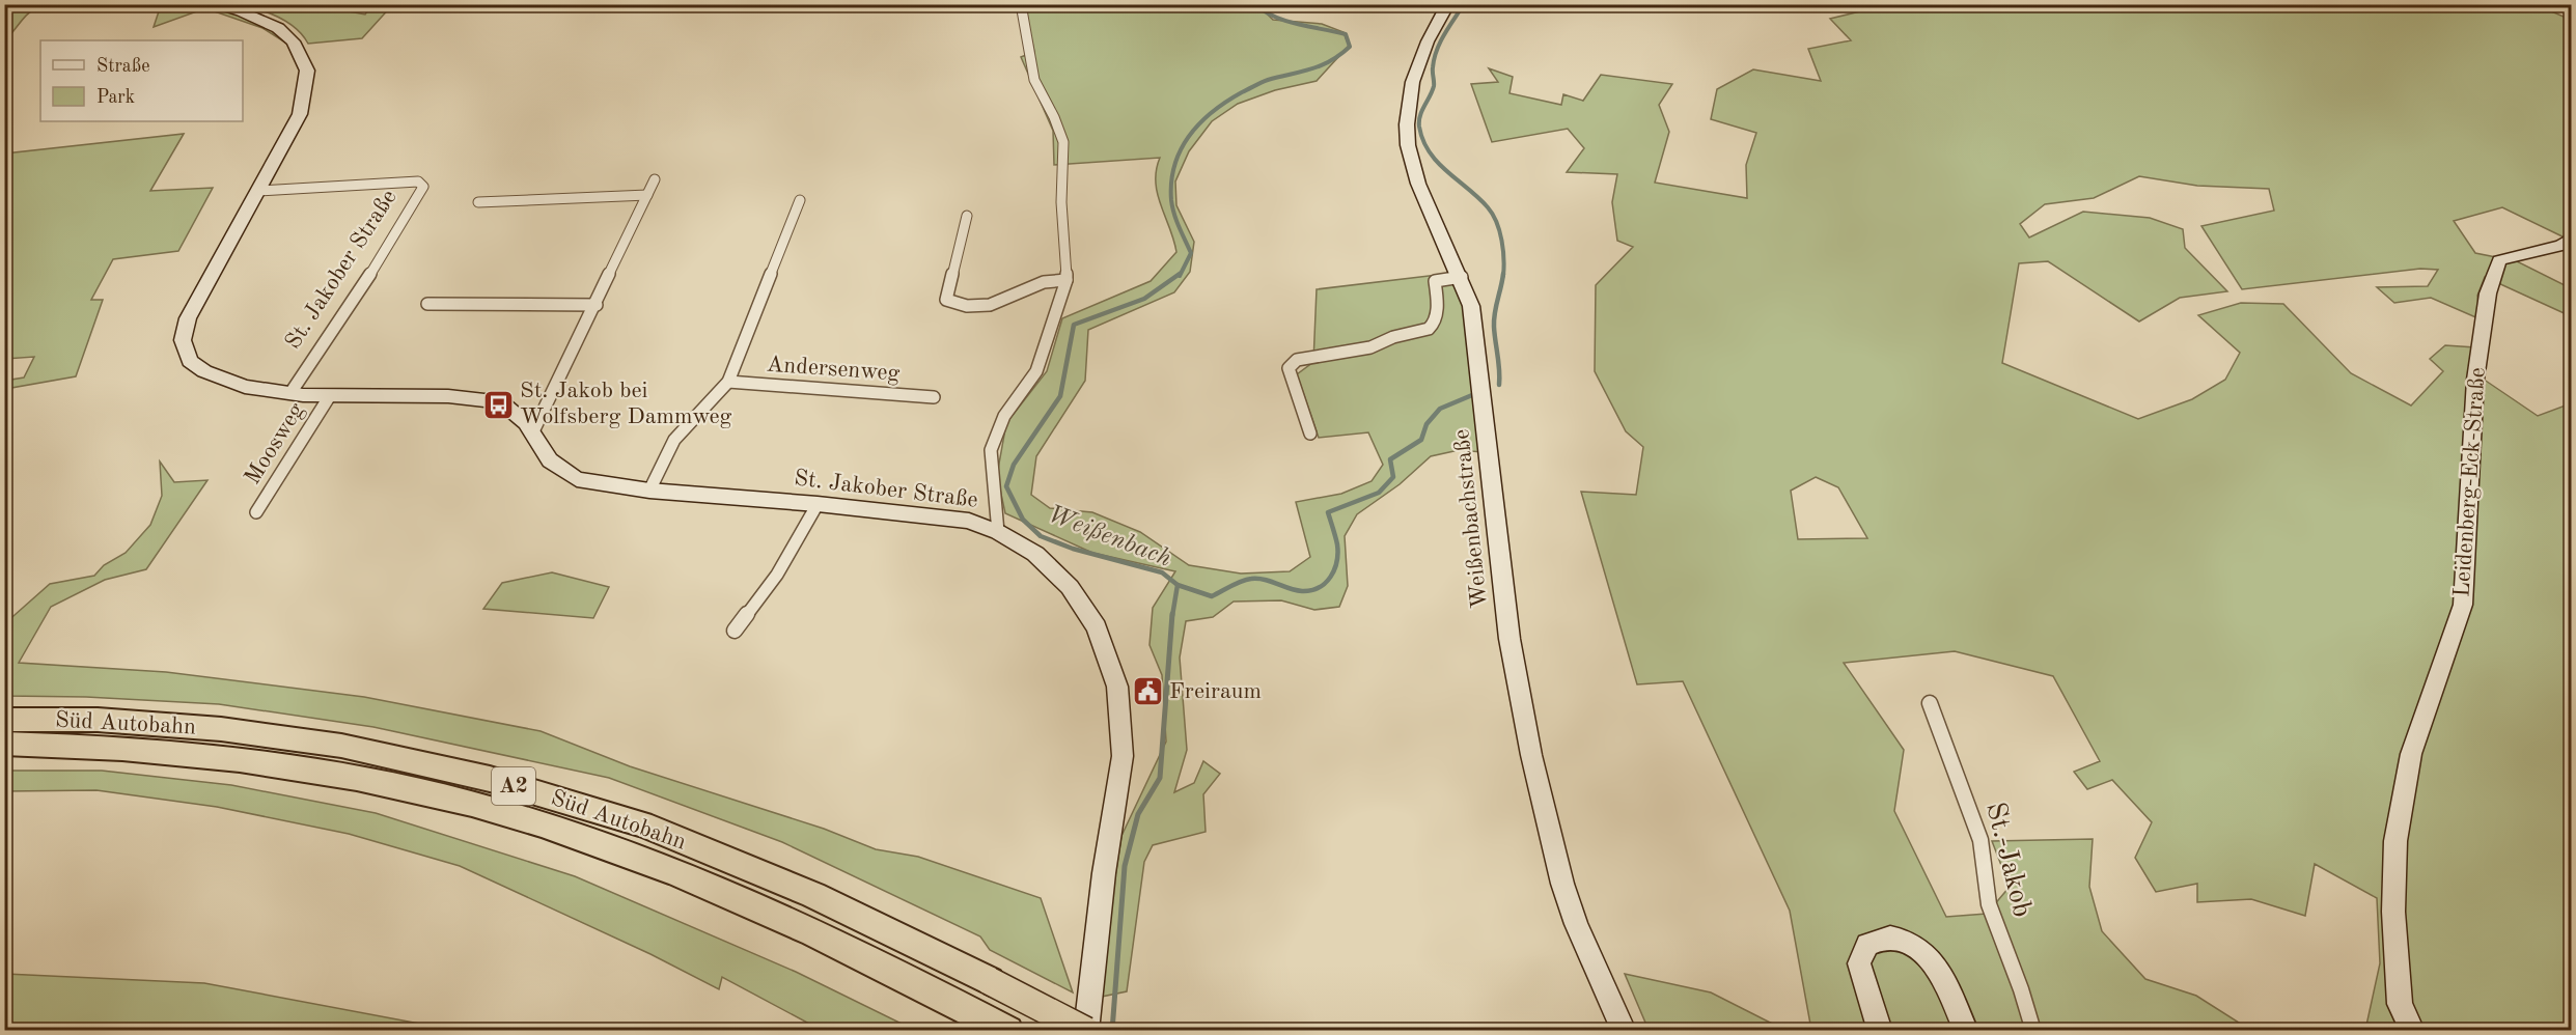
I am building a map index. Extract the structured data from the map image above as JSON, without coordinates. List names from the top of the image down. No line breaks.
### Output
{"streets":{"highway":["Süd Autobahn","A2"],"main road":["St. Jakober Straße","Leidenberg-Eck-Straße","Weißenbachstraße"],"street":["Andersenweg","Moosweg","St.-Jakob"]},"crossings":[["St. Jakober Straße","Moosweg"],["St. Jakober Straße","Süd Autobahn"]],"water":["Weißenbach"],"places":{"bus stop":["St. Jakob bei Wolfsberg Dammweg"],"public building":["Freiraum"]},"legend":["Straße","Park"]}
